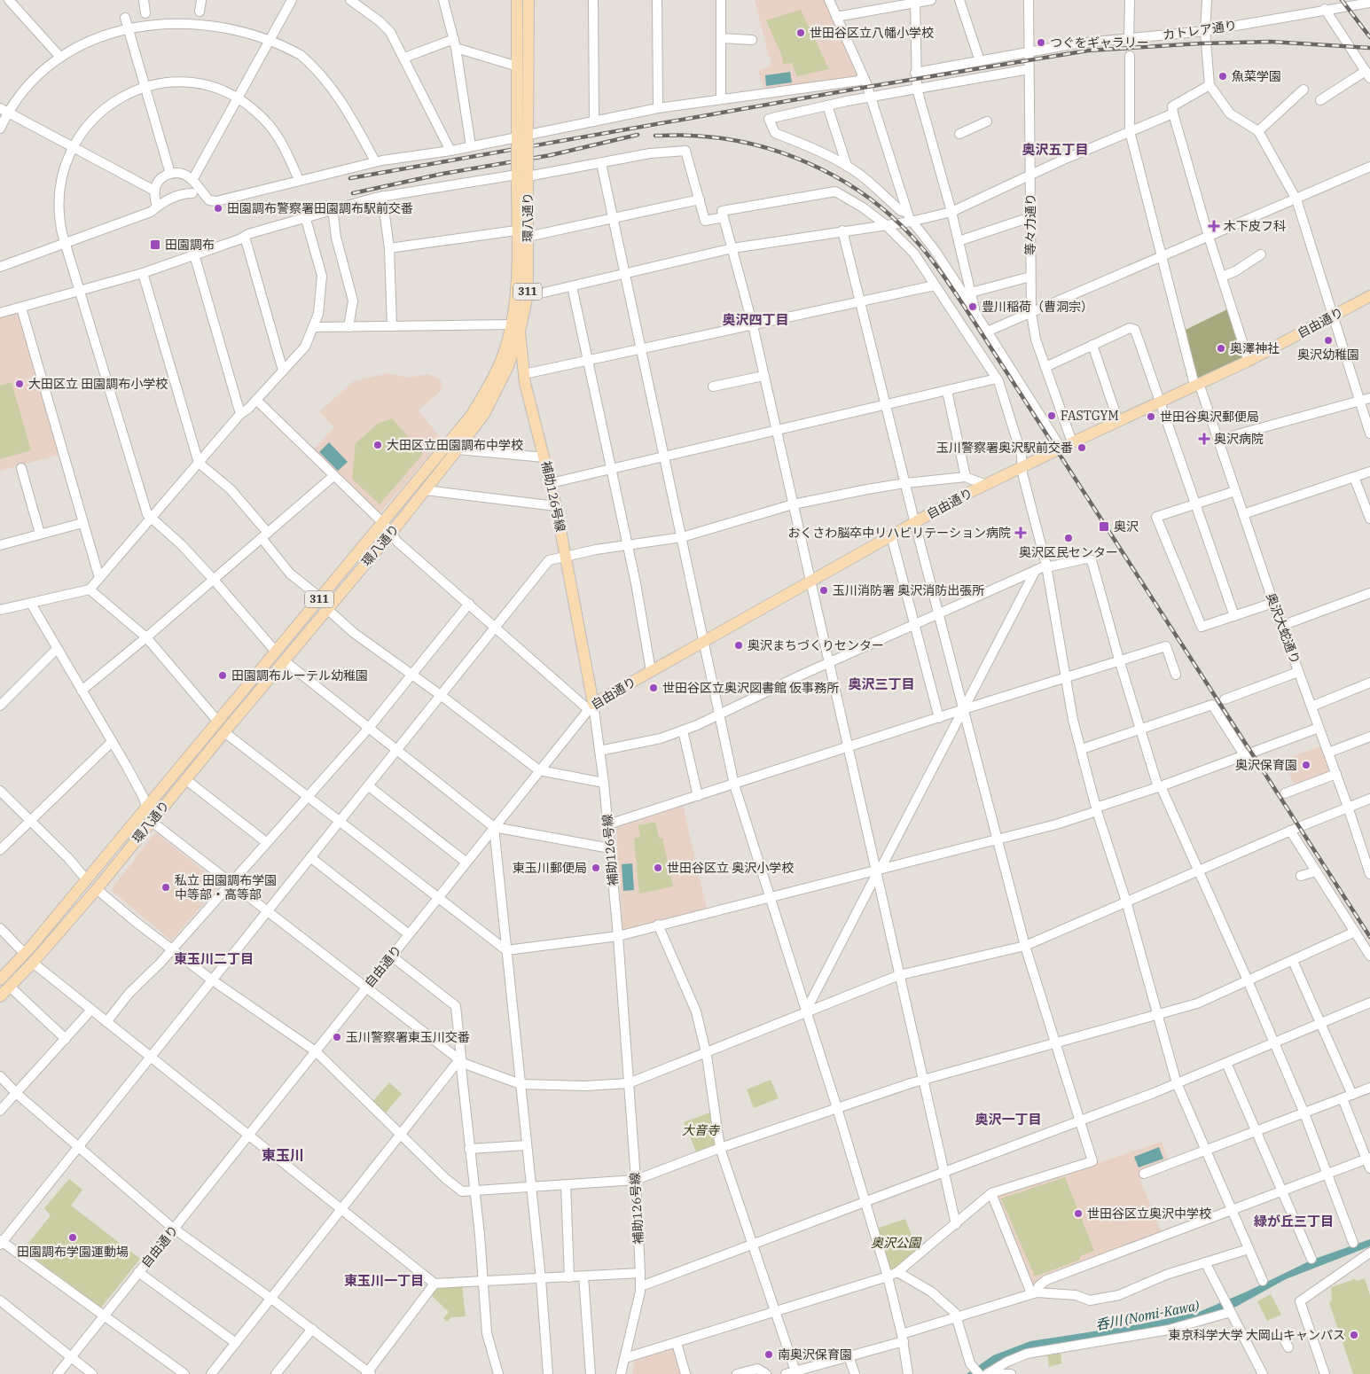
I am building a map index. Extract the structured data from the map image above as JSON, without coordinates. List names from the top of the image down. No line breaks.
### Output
{"streets":{"main road":["環八通り","311","自由通り","補助126号線"],"street":["カトレア通り","等々力通り","奥沢大蛇通り"]},"crossings":[["カトレア通り","等々力通り"],["環八通り","補助126号線"],["等々力通り","自由通り"],["自由通り","補助126号線"],["自由通り","奥沢大蛇通り"]],"districts":["奥沢五丁目","奥沢四丁目","奥沢三丁目","東玉川二丁目","奥沢一丁目","東玉川","緑が丘三丁目","東玉川一丁目"],"water":["呑川 (Nomi-Kawa)"],"parks":["大音寺","奥沢公園"],"places":{"other":["世田谷区立八幡小学校","つぐをギャラリー","魚菜学園","田園調布警察署田園調布駅前交番","豊川稲荷（曹洞宗）","奥沢幼稚園","奥澤神社","大田区立 田園調布小学校","FASTGYM","世田谷奥沢郵便局","大田区立田園調布中学校","玉川警察署奥沢駅前交番","奥沢区民センター","玉川消防署 奥沢消防出張所","奥沢まちづくりセンター","田園調布ルーテル幼稚園","世田谷区立奥沢図書館 仮事務所","奥沢保育園","東玉川郵便局","世田谷区立 奥沢小学校","私立 田園調布学園 中等部・高等部","玉川警察署東玉川交番","世田谷区立奥沢中学校","田園調布学園運動場","東京科学大学 大岡山キャンパス","南奥沢保育園"],"health":["木下皮フ科","奥沢病院","おくさわ脳卒中リハビリテーション病院"],"transit":["田園調布","奥沢"]}}
